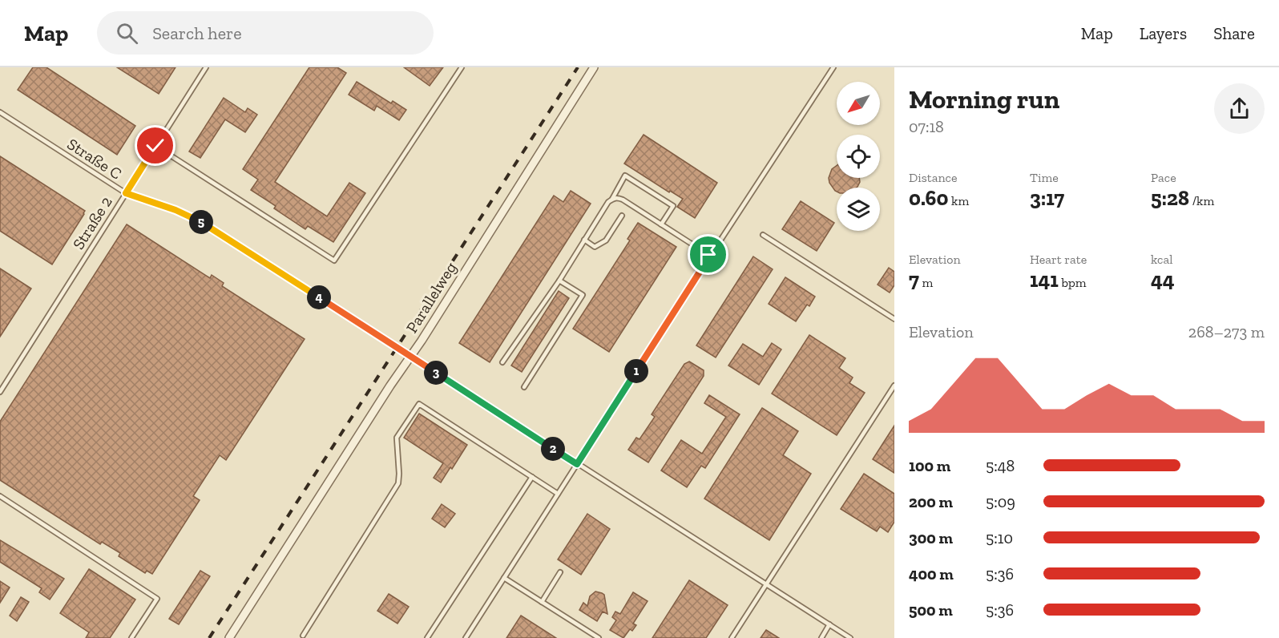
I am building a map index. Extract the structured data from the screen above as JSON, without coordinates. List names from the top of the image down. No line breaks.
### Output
{"streets":{"street":["Parallelweg"],"lane":["Straße C","Straße 2"]},"crossings":[["Straße C","Straße 2"]],"north":"bottom left","page":{"header":"Map","search":"Search here","nav":["Map","Layers","Share"],"heading":["Morning run","07:18"],"stats":[["Distance","0.60 km"],["Time","3:17"],["Pace","5:28 /km"],["Elevation","7 m"],["Heart rate","141 bpm"],["kcal","44"]],"pins":["5","4","1","3","2"],"chart":["Elevation","268–273 m"],"list":[{"name":"100 m","note":"5:48"},{"name":"200 m","note":"5:09"},{"name":"300 m","note":"5:10"},{"name":"400 m","note":"5:36"},{"name":"500 m","note":"5:36"}]}}
